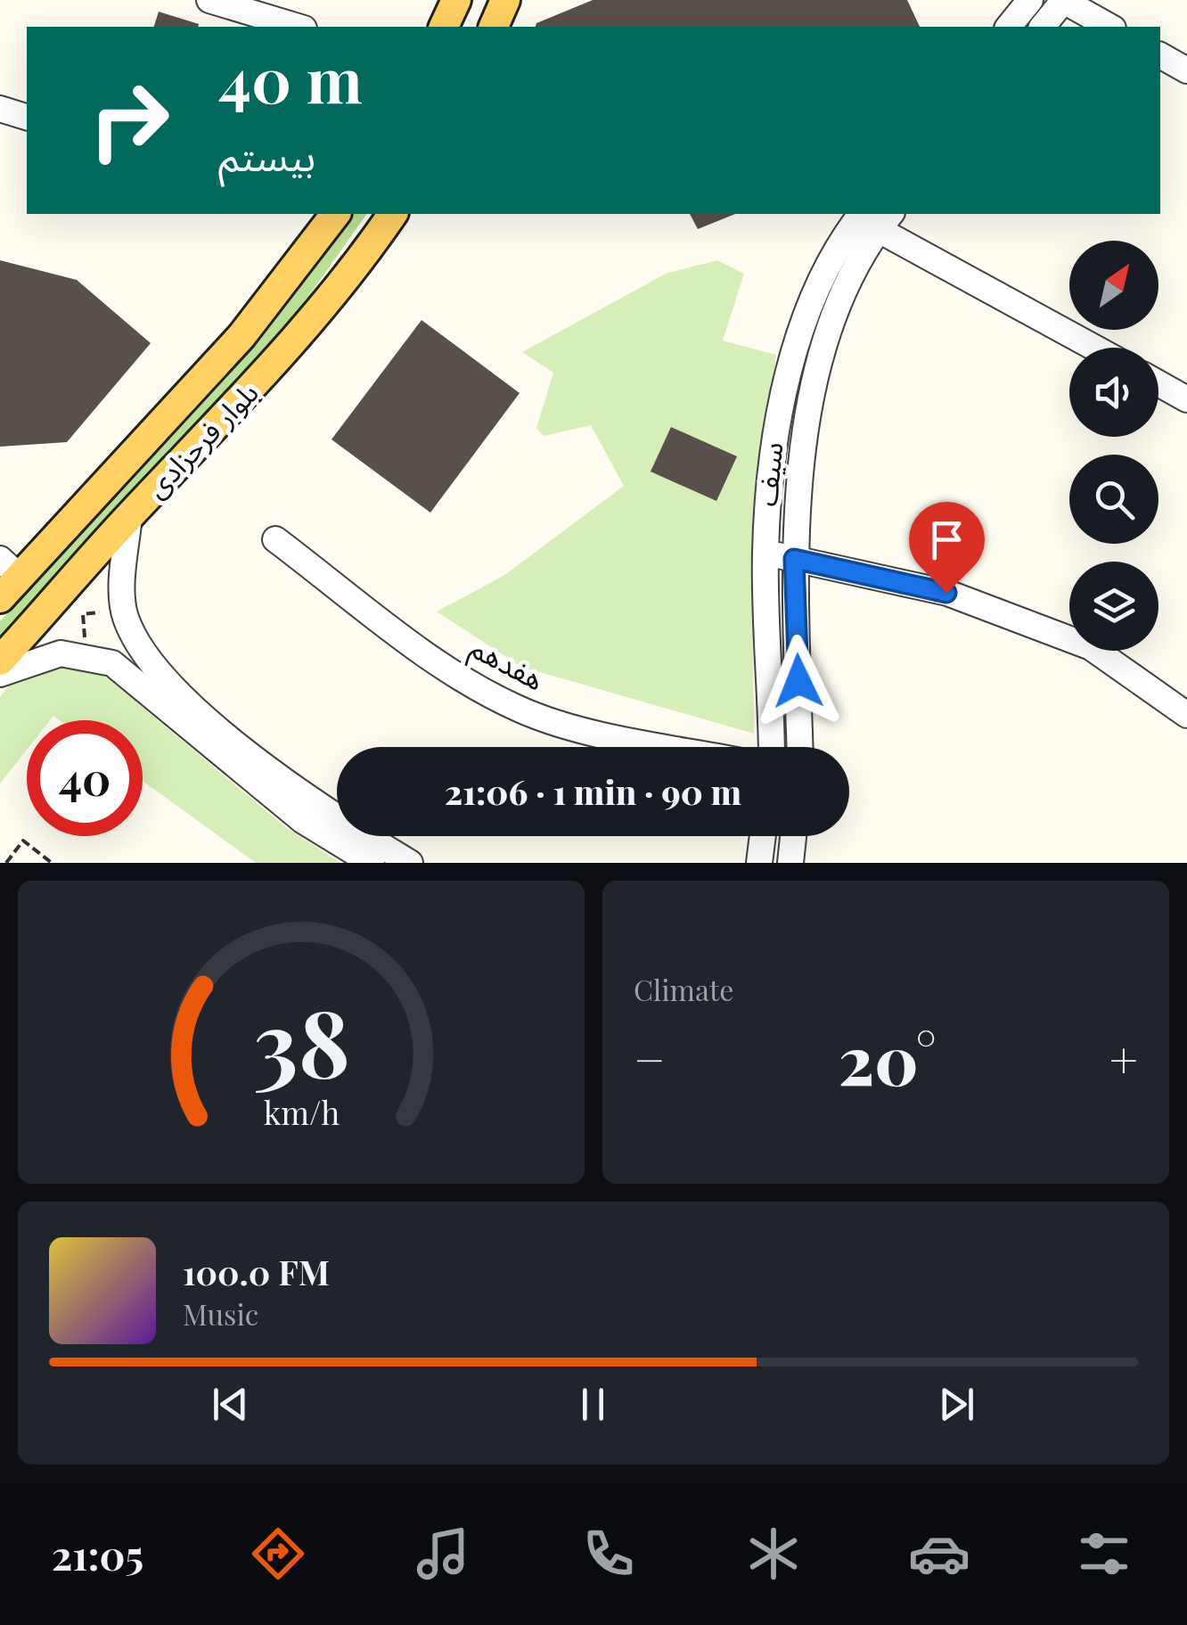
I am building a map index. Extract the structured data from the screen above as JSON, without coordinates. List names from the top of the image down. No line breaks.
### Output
{"streets":{"main road":["بلوار فرحزادی"],"street":["سیف","هفدهم"]},"north":"top right","page":{"turn":["40 m","بیستم"],"limit":"40","trip":"21:06 · 1 min · 90 m","tile":"Climate","heat":["−","20°","+"],"song":["100.0 FM","Music"],"tabs":"21:05","gauge":["38","km/h"]}}
